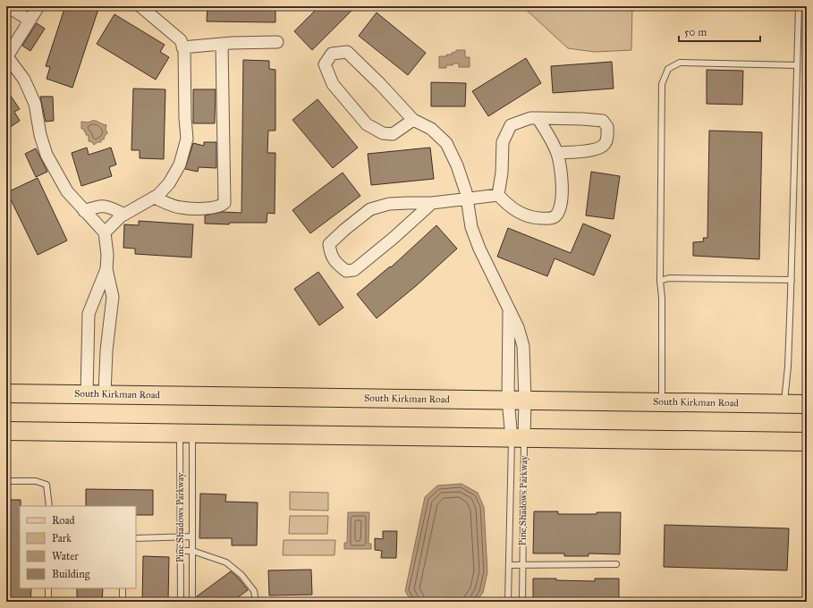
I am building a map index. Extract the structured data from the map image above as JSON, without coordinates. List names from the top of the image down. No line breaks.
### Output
{"streets":{"main road":["South Kirkman Road"],"street":["Pine Shadows Parkway"]},"crossings":[["South Kirkman Road","Pine Shadows Parkway"]],"legend":["Road","Park","Water","Building"],"scale_bar":"50 m"}
